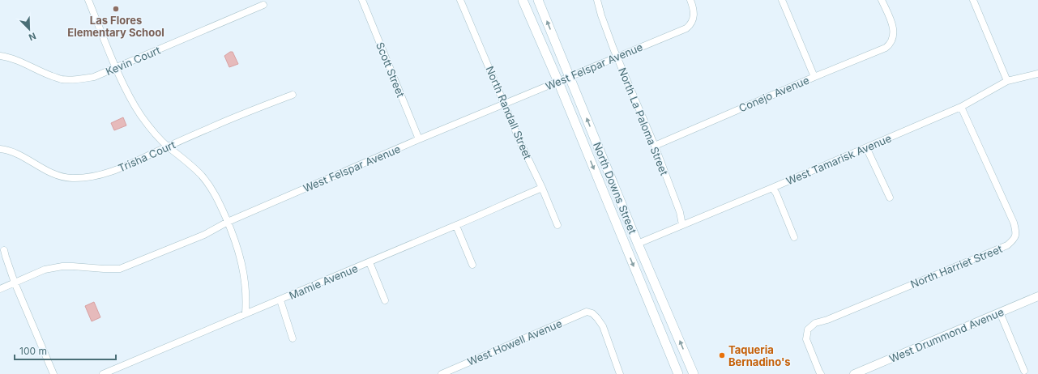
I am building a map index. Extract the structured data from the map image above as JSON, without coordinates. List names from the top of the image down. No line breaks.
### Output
{"streets":{"main road":["North Downs Street"],"street":["Kevin Court","West Felspar Avenue","Scott Street","Conejo Avenue","North Randall Street","North La Paloma Street","Trisha Court","West Tamarisk Avenue","North Harriet Street","Mamie Avenue","West Drummond Avenue","West Howell Avenue"]},"crossings":[["West Felspar Avenue","Scott Street"],["West Felspar Avenue","North Randall Street"],["West Felspar Avenue","North La Paloma Street"],["West Felspar Avenue","North Downs Street"],["Conejo Avenue","North La Paloma Street"],["North Randall Street","Mamie Avenue"],["North La Paloma Street","West Tamarisk Avenue"],["West Tamarisk Avenue","North Downs Street"],["West Tamarisk Avenue","North Harriet Street"]],"places":["Las Flores Elementary School","Taqueria Bernadino's"],"scale_bar":"100 m","north":"bottom right"}
